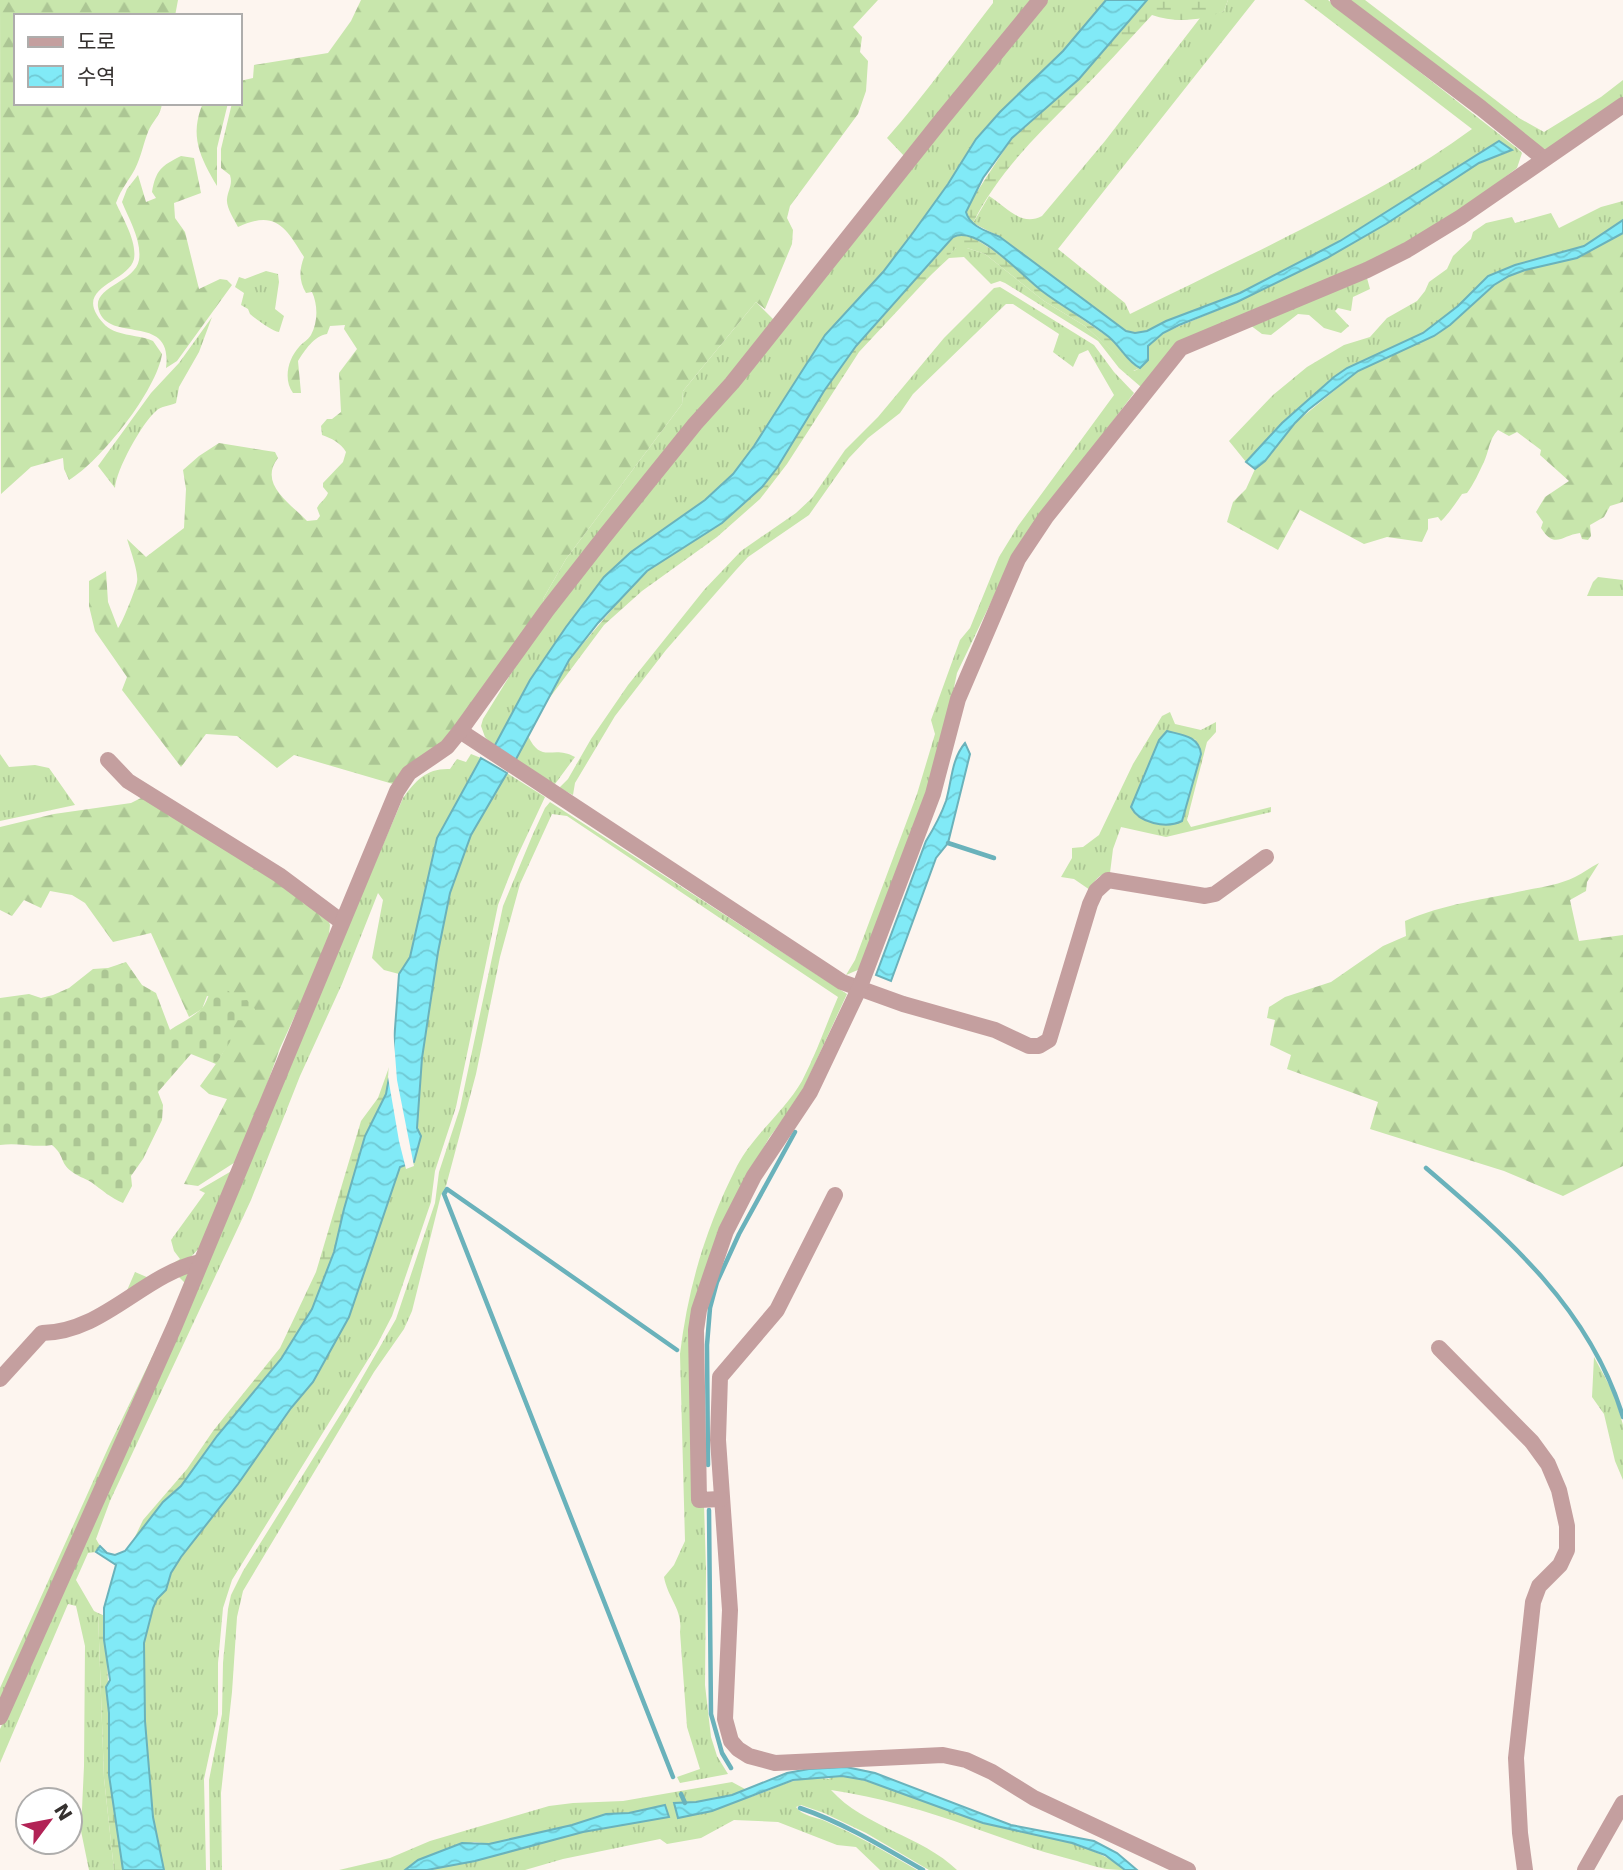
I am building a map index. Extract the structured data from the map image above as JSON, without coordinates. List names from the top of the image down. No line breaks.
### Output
{"legend":["도로","수역"],"north":"top right"}
